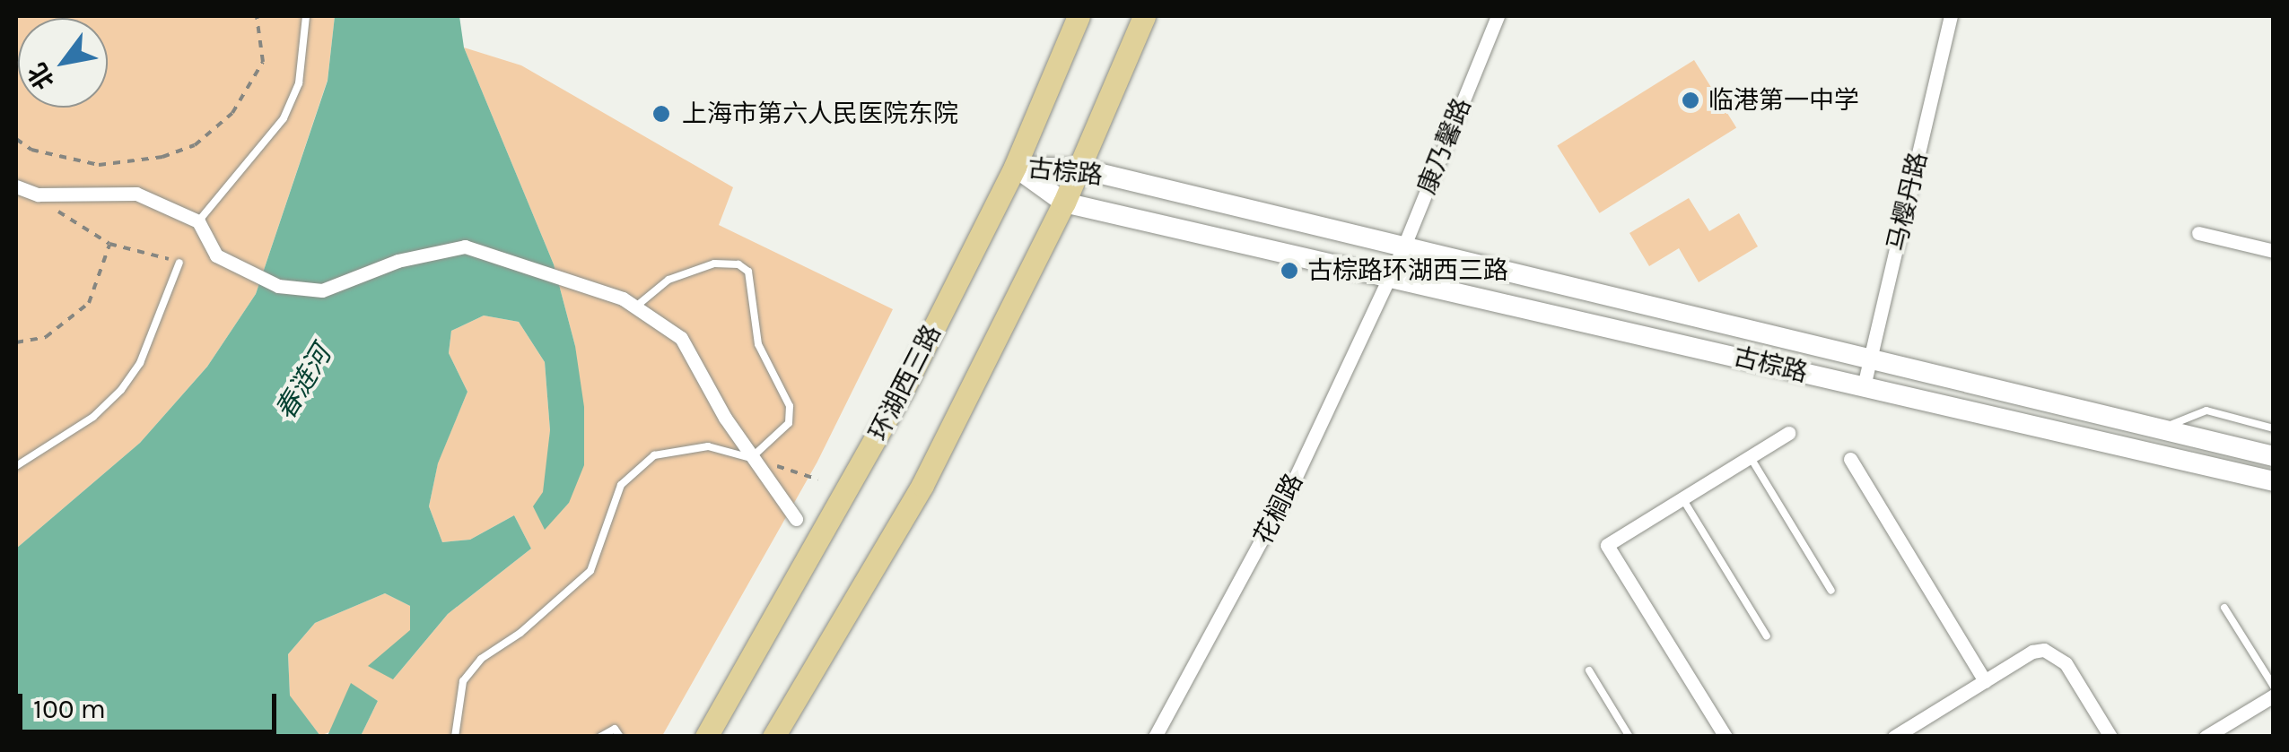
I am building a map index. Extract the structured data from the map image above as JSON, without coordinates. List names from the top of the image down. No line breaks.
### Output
{"streets":{"main road":["环湖西三路"],"street":["康乃馨路","古棕路","马樱丹路","花榈路"]},"crossings":[["康乃馨路","古棕路"],["康乃馨路","花榈路"],["古棕路","马樱丹路"],["古棕路","环湖西三路"],["古棕路","花榈路"]],"water":["春涟河"],"places":["临港第一中学","上海市第六人民医院东院","古棕路环湖西三路"],"scale_bar":"100 m","north":"bottom left"}
